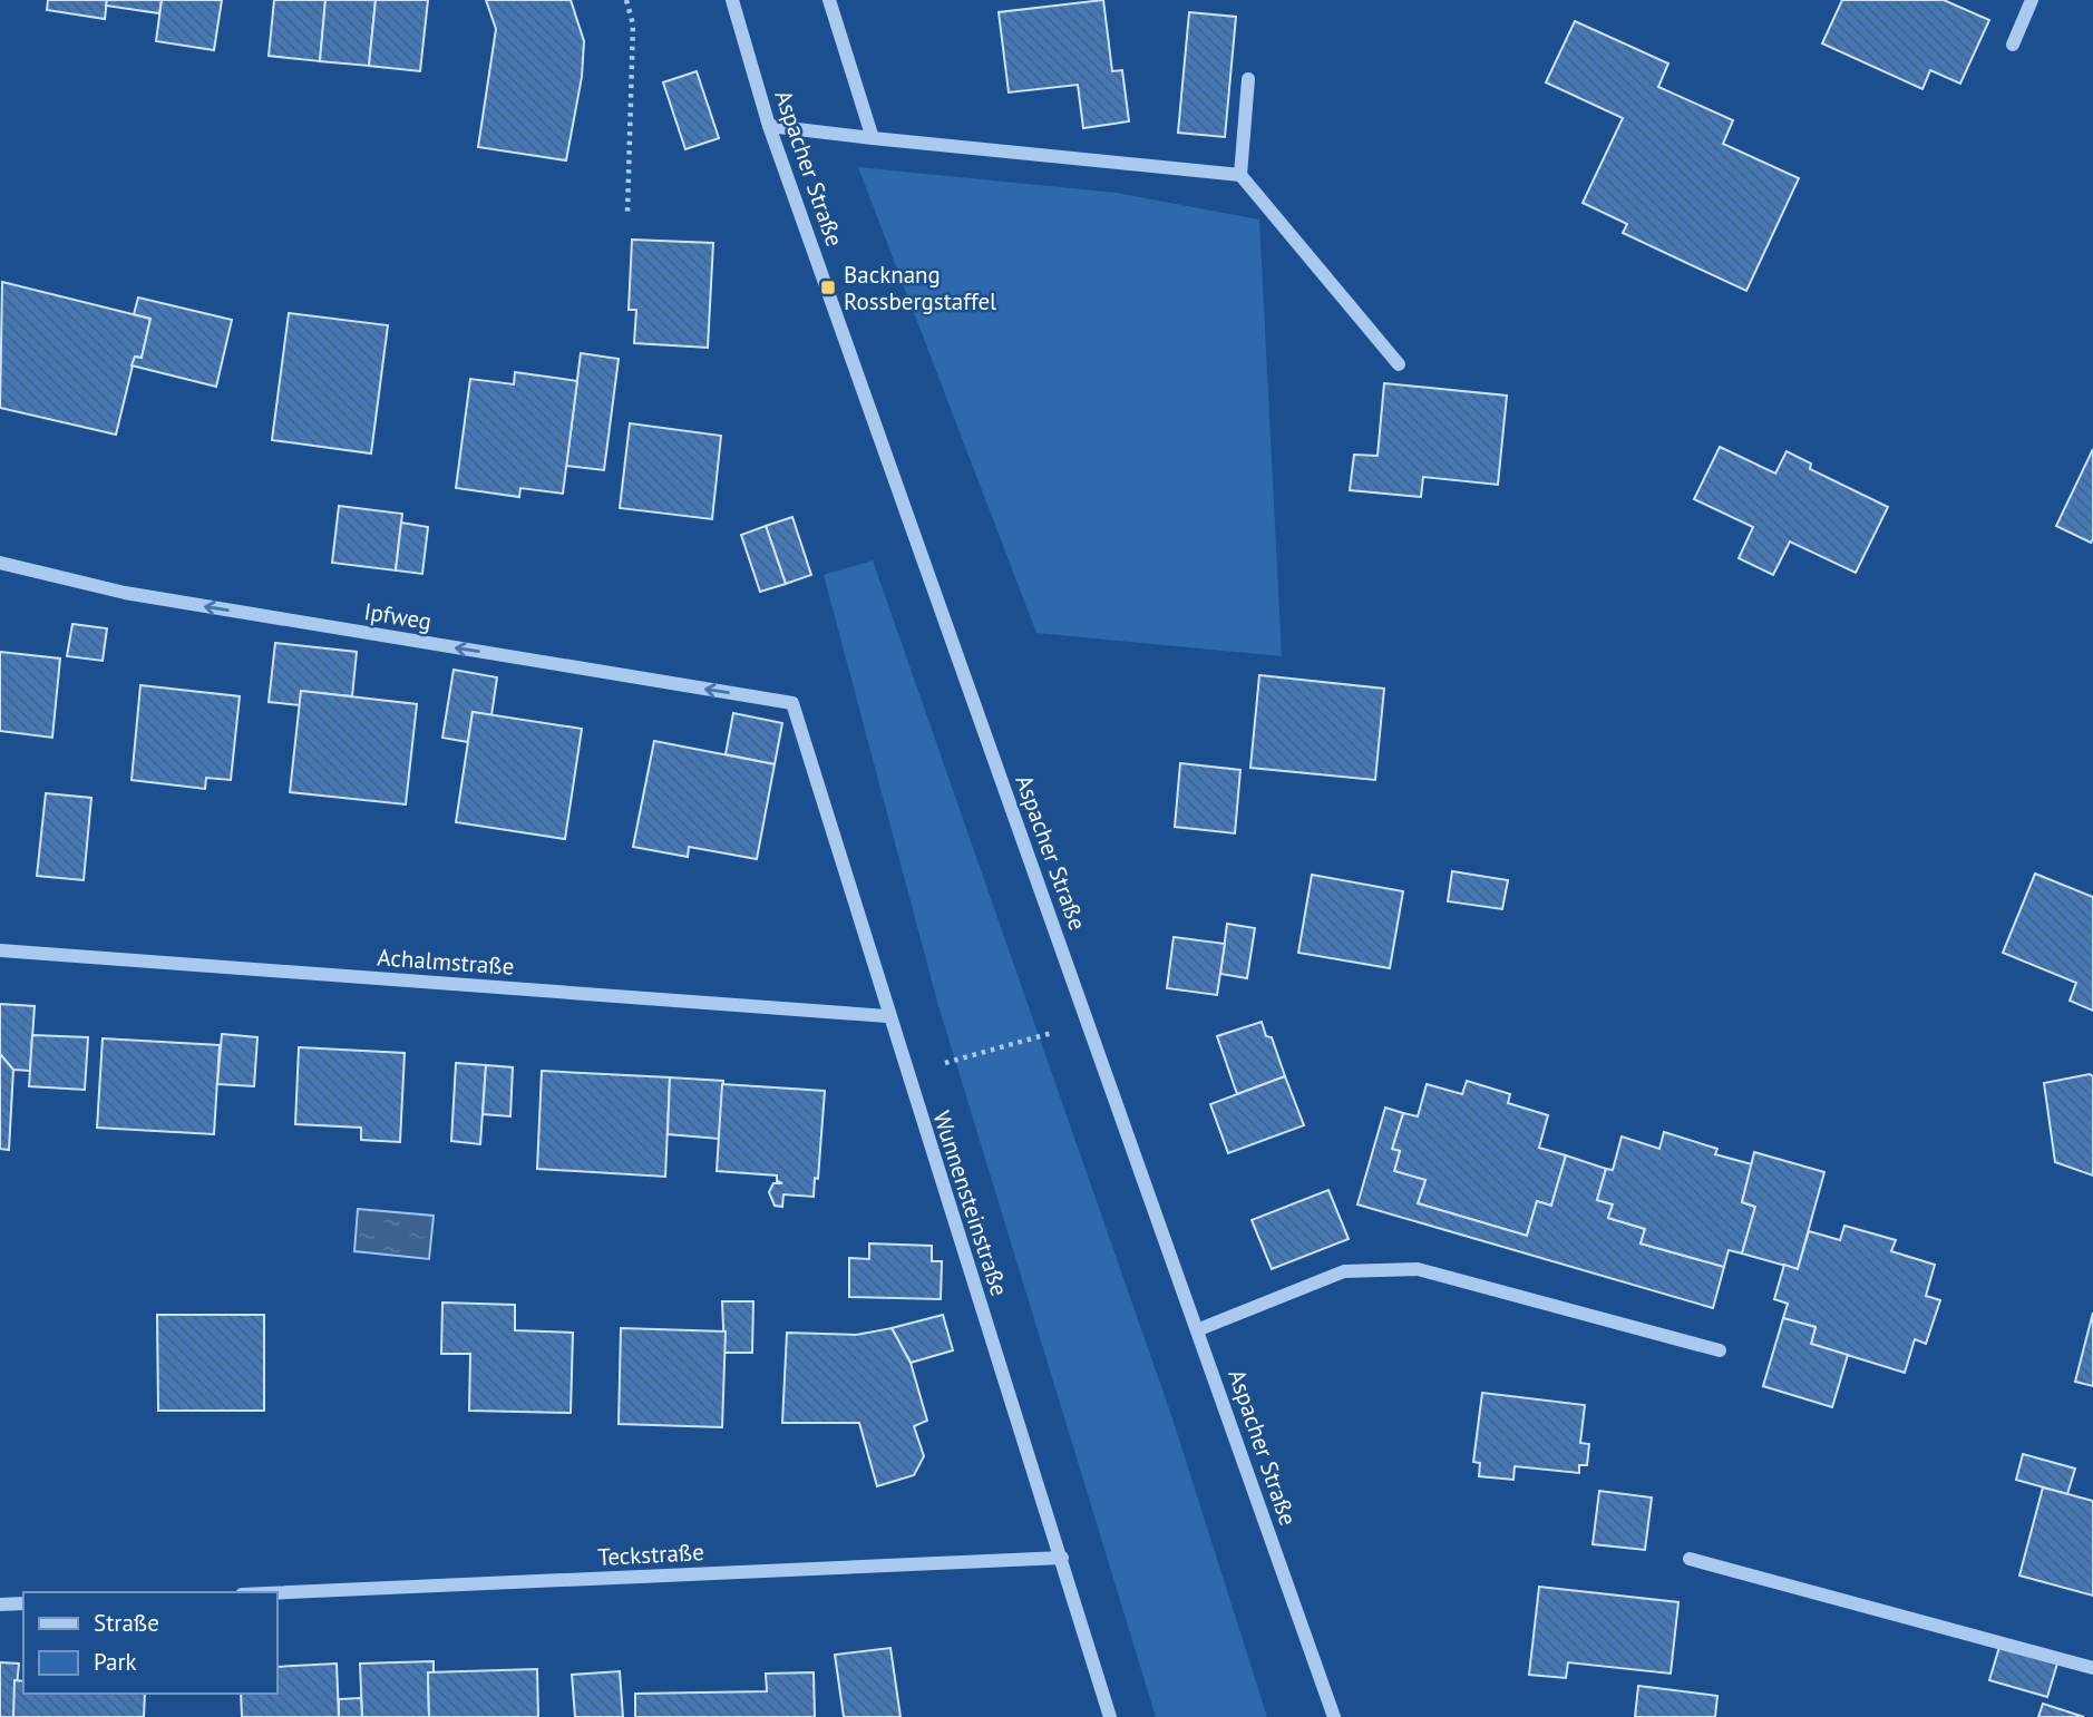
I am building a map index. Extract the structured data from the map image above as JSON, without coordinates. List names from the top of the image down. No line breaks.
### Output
{"streets":{"street":["Aspacher Straße","Ipfweg","Achalmstraße","Wunnensteinstraße","Teckstraße"]},"crossings":[["Ipfweg","Wunnensteinstraße"],["Achalmstraße","Wunnensteinstraße"],["Wunnensteinstraße","Teckstraße"]],"one_way":["Ipfweg"],"places":{"transit":["Backnang Rossbergstaffel"]},"legend":["Straße","Park"]}
